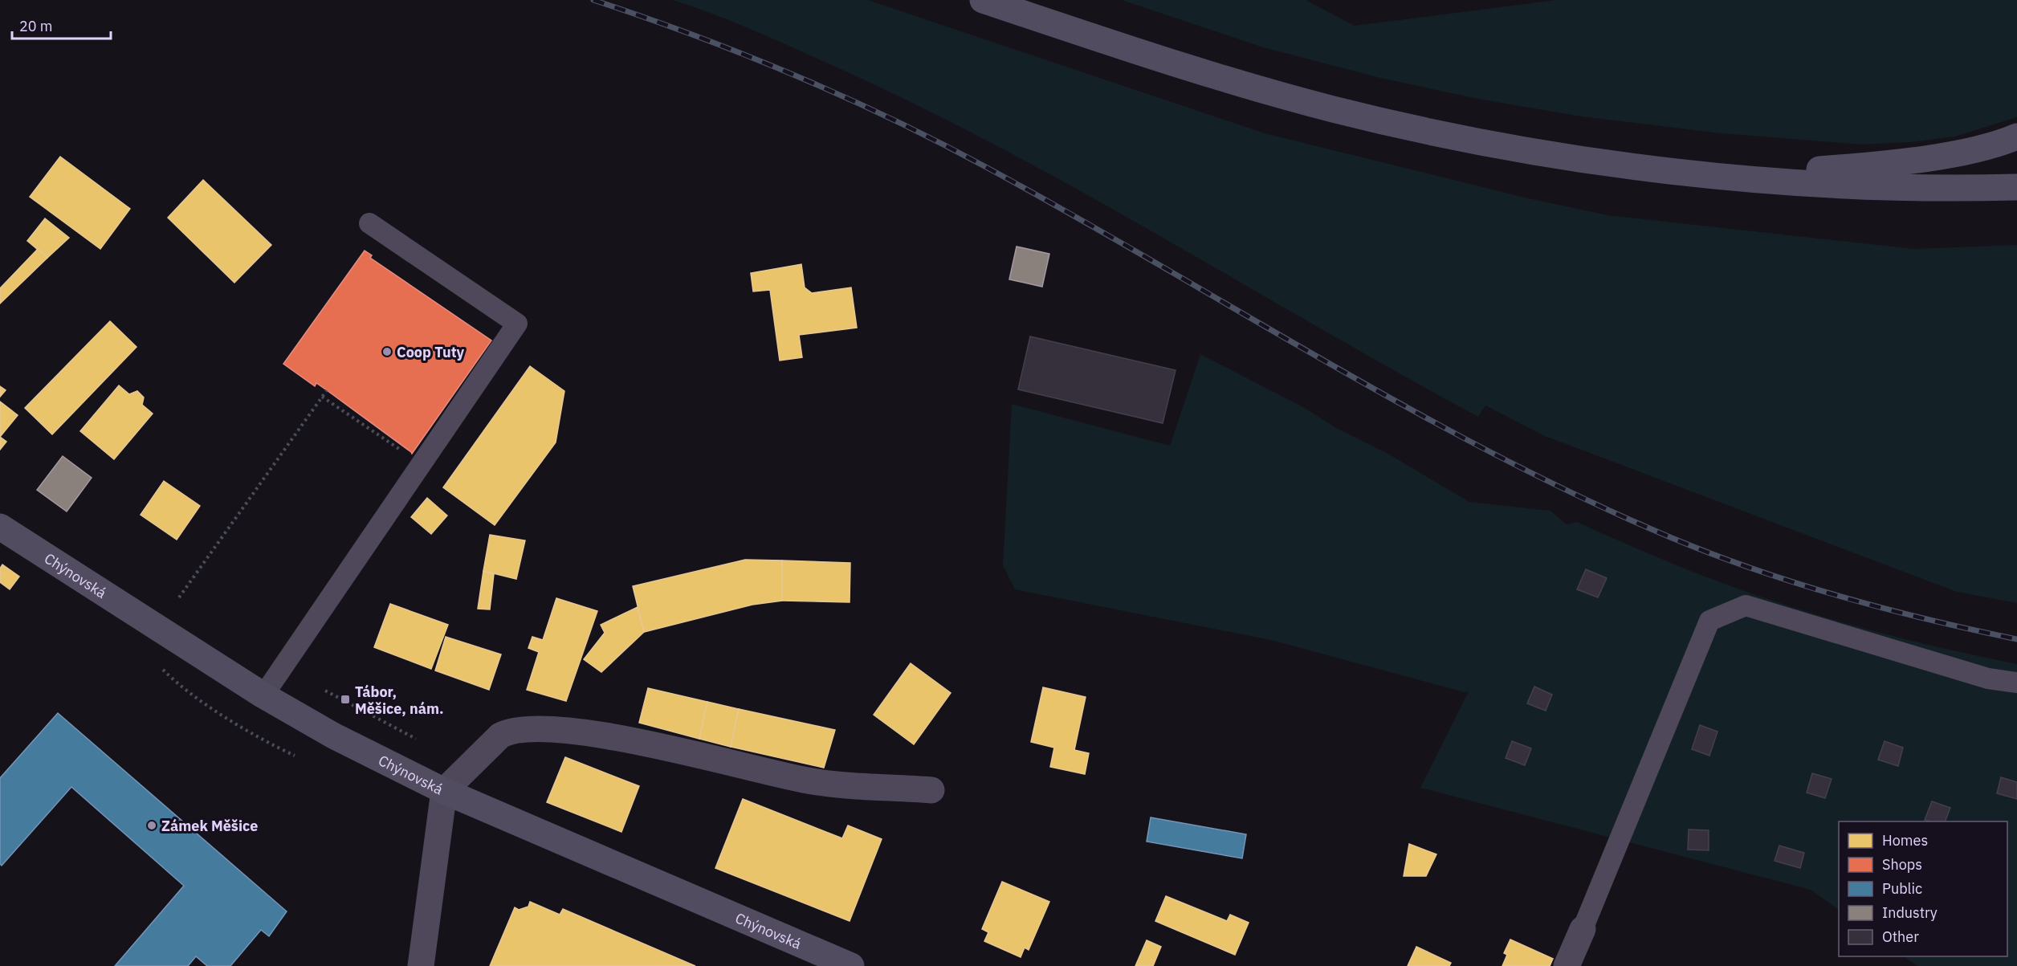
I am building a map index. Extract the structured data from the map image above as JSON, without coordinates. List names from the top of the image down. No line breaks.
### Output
{"streets":{"main road":["Chýnovská"]},"places":{"other":["Coop Tuty","Zámek Měšice"],"transit":["Tábor, Měšice, nám."]},"legend":["Homes","Shops","Public","Industry","Other"],"scale_bar":"20 m"}
